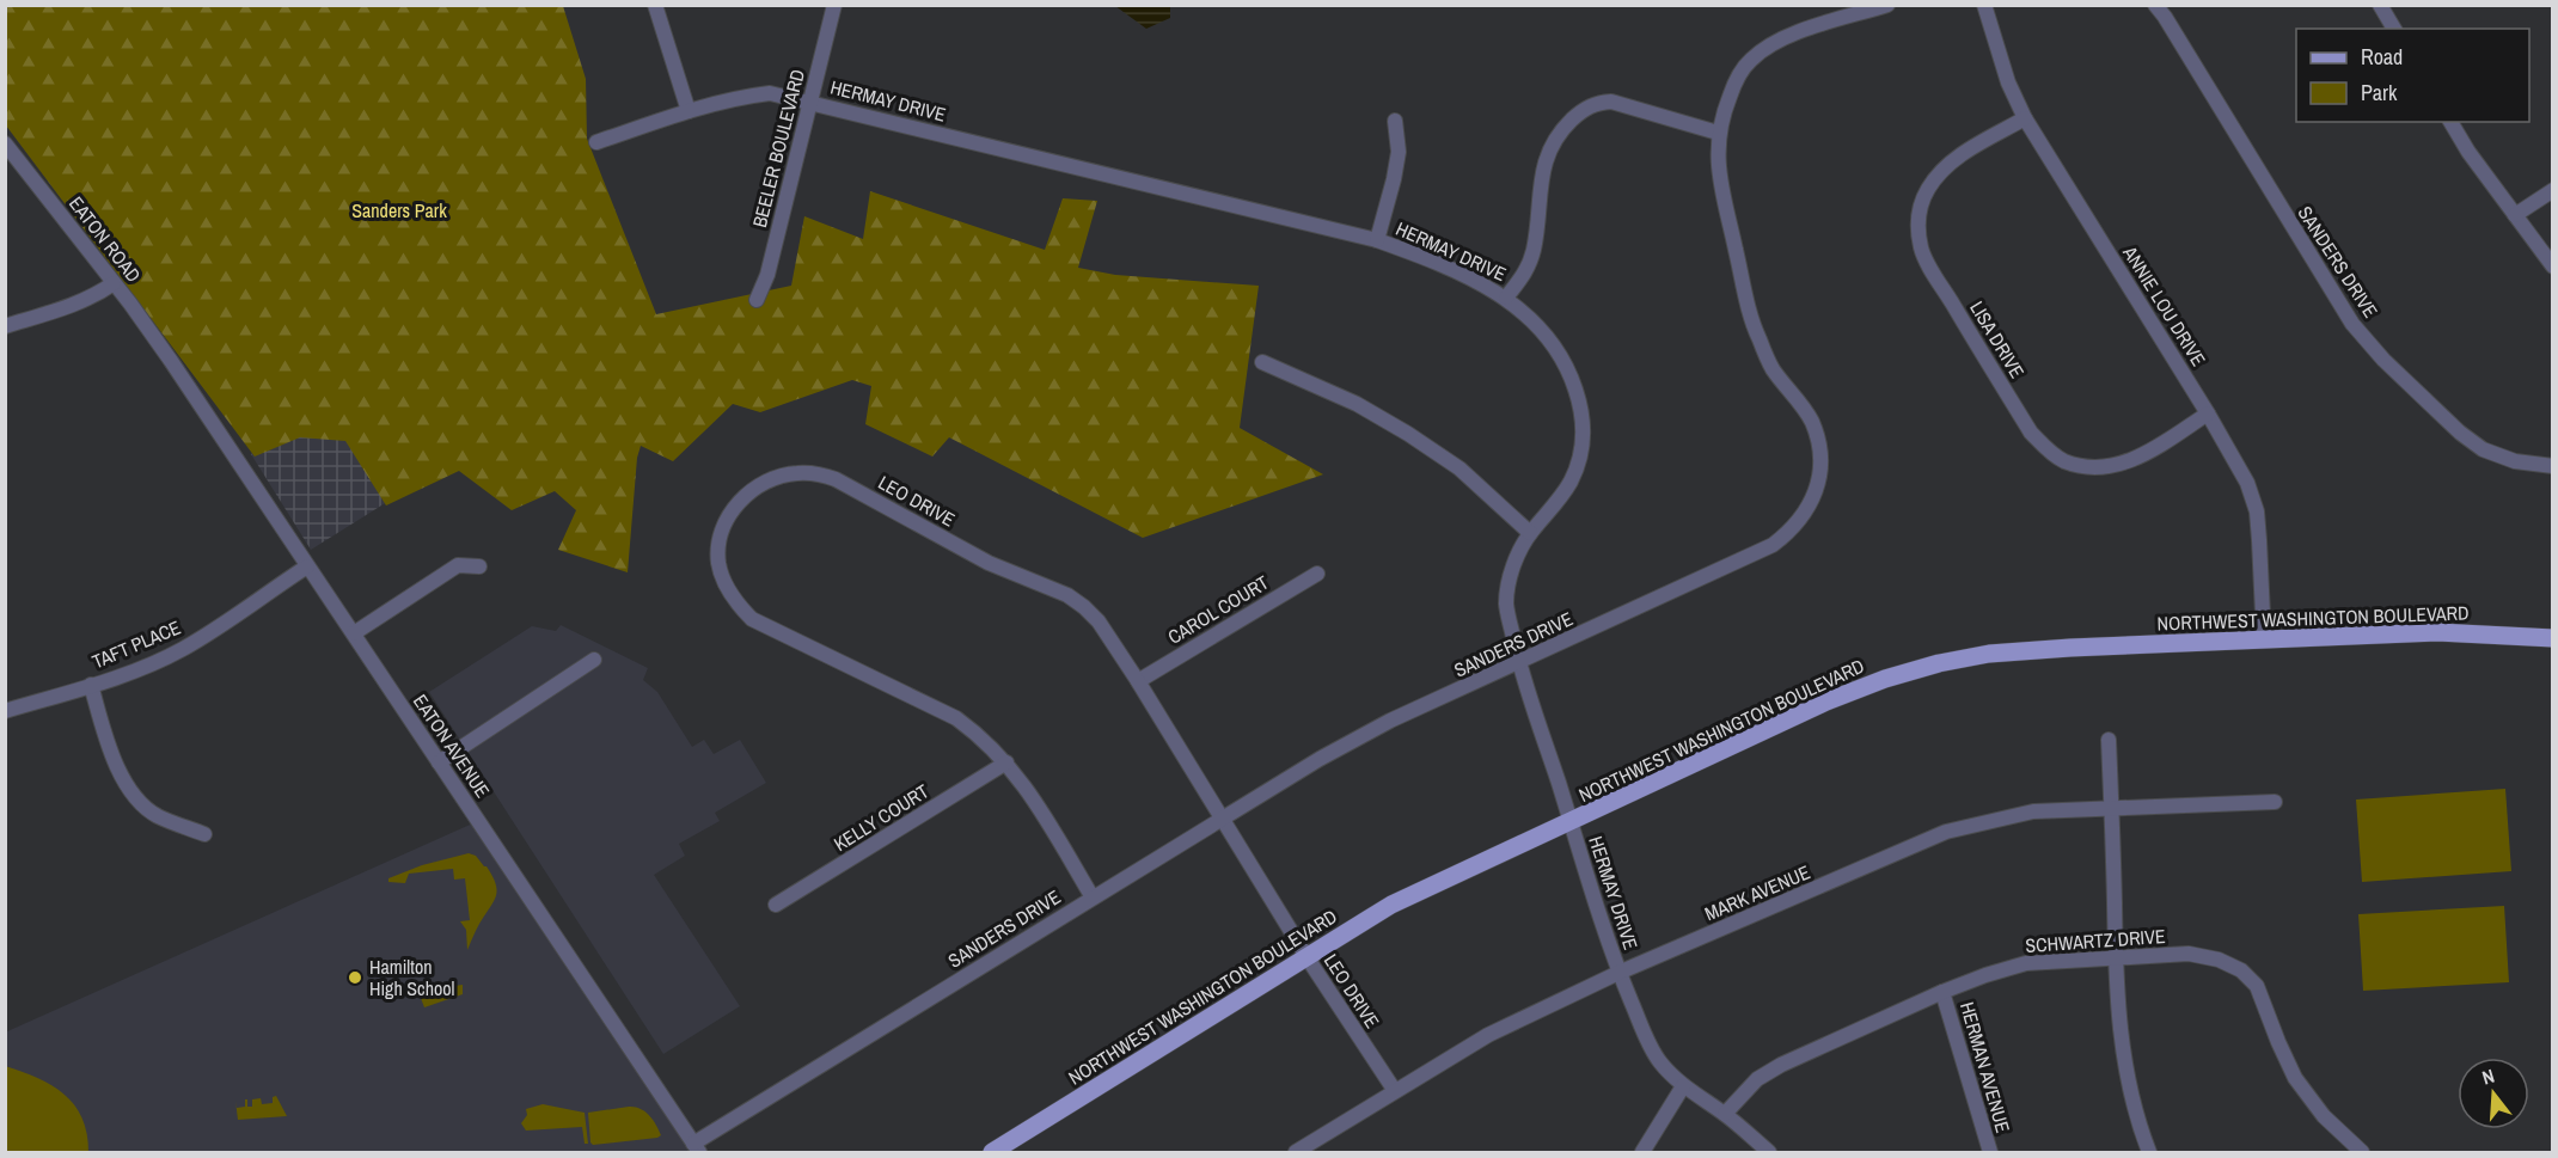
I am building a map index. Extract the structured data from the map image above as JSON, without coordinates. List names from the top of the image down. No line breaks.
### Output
{"streets":{"main road":["NORTHWEST WASHINGTON BOULEVARD"],"street":["HERMAY DRIVE","BEELER BOULEVARD","EATON ROAD","SANDERS DRIVE","ANNIE LOU DRIVE","LISA DRIVE","LEO DRIVE","CAROL COURT","TAFT PLACE","EATON AVENUE","KELLY COURT","MARK AVENUE","SCHWARTZ DRIVE","HERMAN AVENUE"]},"crossings":[["HERMAY DRIVE","BEELER BOULEVARD"],["HERMAY DRIVE","SANDERS DRIVE"],["HERMAY DRIVE","NORTHWEST WASHINGTON BOULEVARD"],["HERMAY DRIVE","MARK AVENUE"],["HERMAY DRIVE","SCHWARTZ DRIVE"],["EATON ROAD","EATON AVENUE"],["SANDERS DRIVE","LEO DRIVE"],["SANDERS DRIVE","EATON AVENUE"],["ANNIE LOU DRIVE","LISA DRIVE"],["ANNIE LOU DRIVE","NORTHWEST WASHINGTON BOULEVARD"],["LEO DRIVE","CAROL COURT"],["LEO DRIVE","NORTHWEST WASHINGTON BOULEVARD"],["LEO DRIVE","KELLY COURT"],["LEO DRIVE","MARK AVENUE"],["TAFT PLACE","EATON AVENUE"],["SCHWARTZ DRIVE","HERMAN AVENUE"]],"parks":["Sanders Park"],"places":["Hamilton High School"],"legend":["Road","Park"],"north":"top"}
